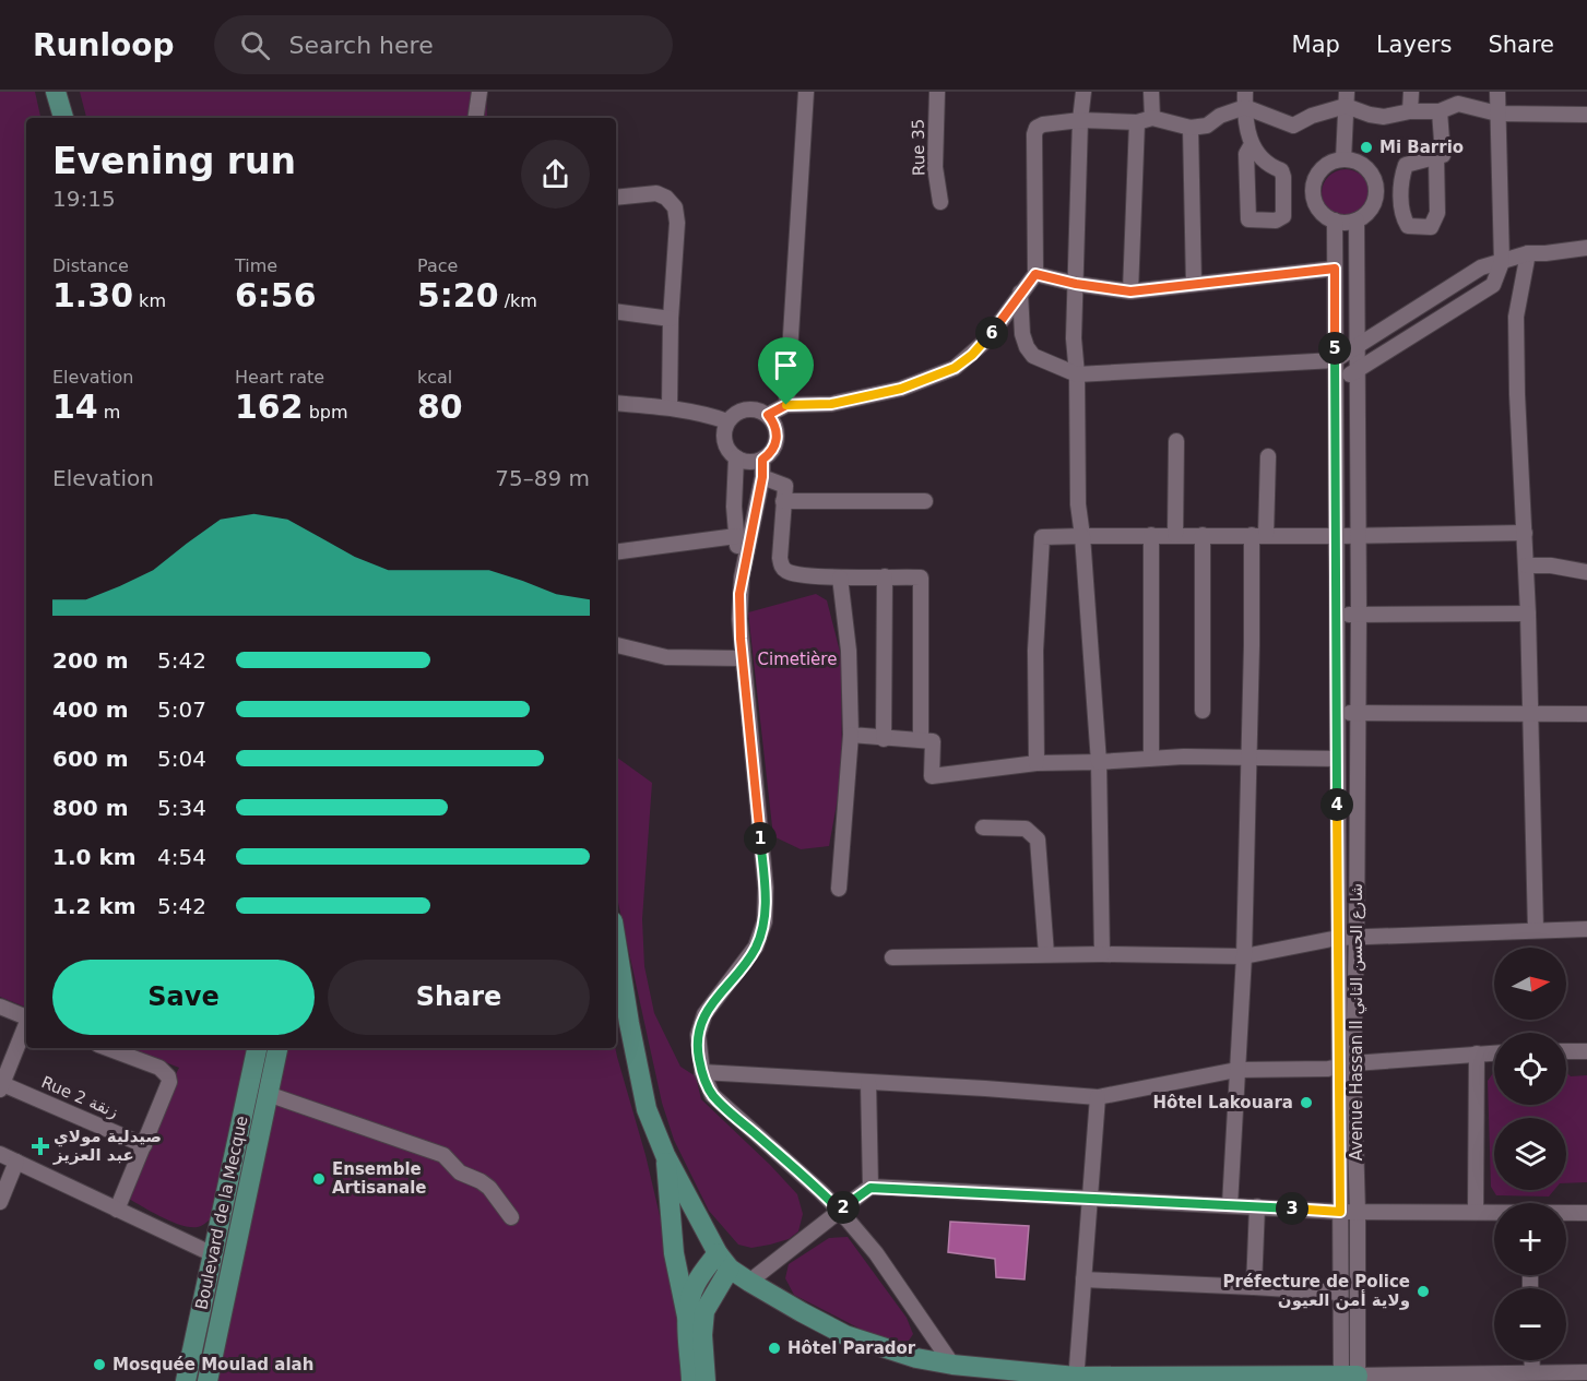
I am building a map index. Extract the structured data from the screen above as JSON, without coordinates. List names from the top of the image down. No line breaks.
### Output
{"streets":{"main road":["Boulevard de la Mecque"],"street":["Rue 35","Avenue Hassan II شارع الحسن الثاني","Rue 2 زنقة"]},"parks":["Cimetière"],"places":{"other":["Mi Barrio","Hôtel Lakouara","Ensemble Artisanale","Préfecture de Police ولاية أمن العيون","Hôtel Parador","Mosquée Moulad alah"],"health":["صيدلية مولاي عبد العزيز"]},"north":"right","page":{"header":"Runloop","search":"Search here","nav":["Map","Layers","Share"],"heading":["Evening run","19:15"],"stats":[["Distance","1.30 km"],["Time","6:56"],["Pace","5:20 /km"],["Elevation","14 m"],["Heart rate","162 bpm"],["kcal","80"]],"pins":["6","5","4","1","2","3"],"chart":["Elevation","75–89 m"],"list":[{"name":"200 m","note":"5:42"},{"name":"400 m","note":"5:07"},{"name":"600 m","note":"5:04"},{"name":"800 m","note":"5:34"},{"name":"1.0 km","note":"4:54"},{"name":"1.2 km","note":"5:42"}],"buttons":["Save","Share"],"map_buttons":["+","−"]}}
